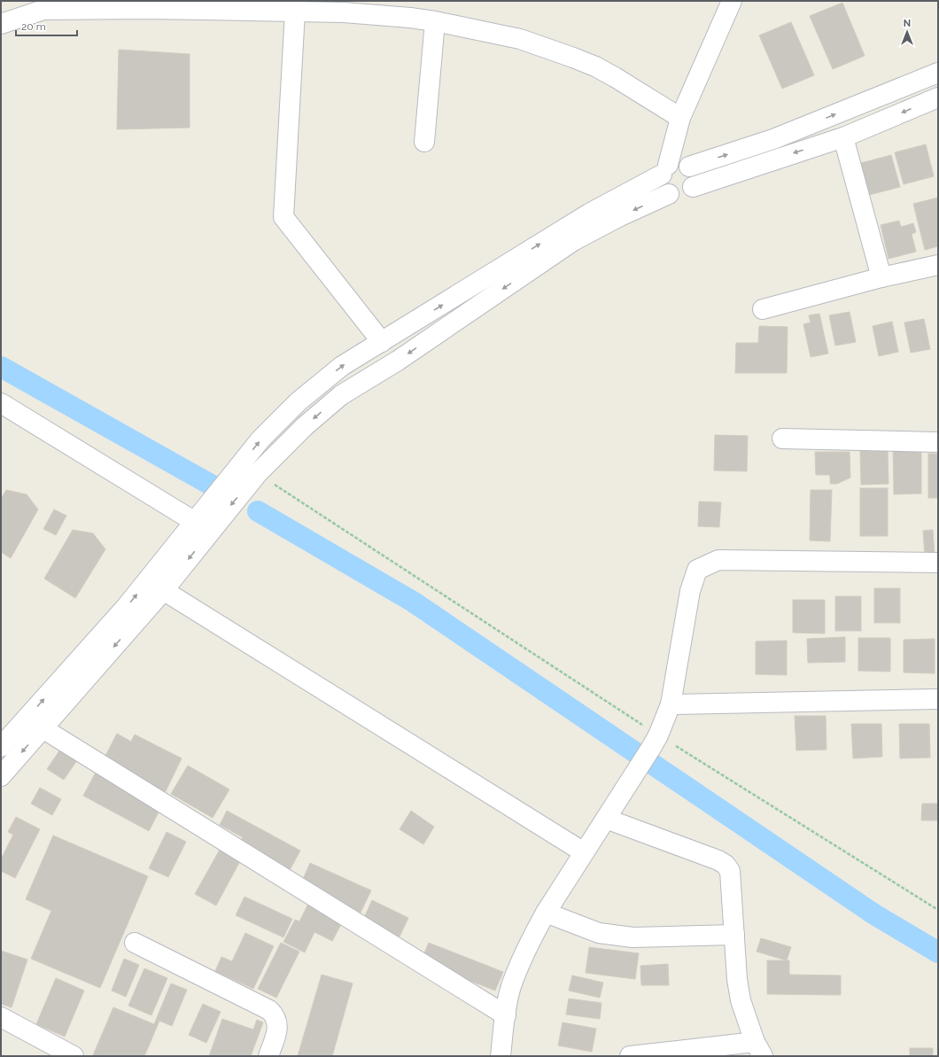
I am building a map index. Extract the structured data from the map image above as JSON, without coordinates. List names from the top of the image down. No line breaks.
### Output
{"scale_bar":"20 m","north":"top"}
